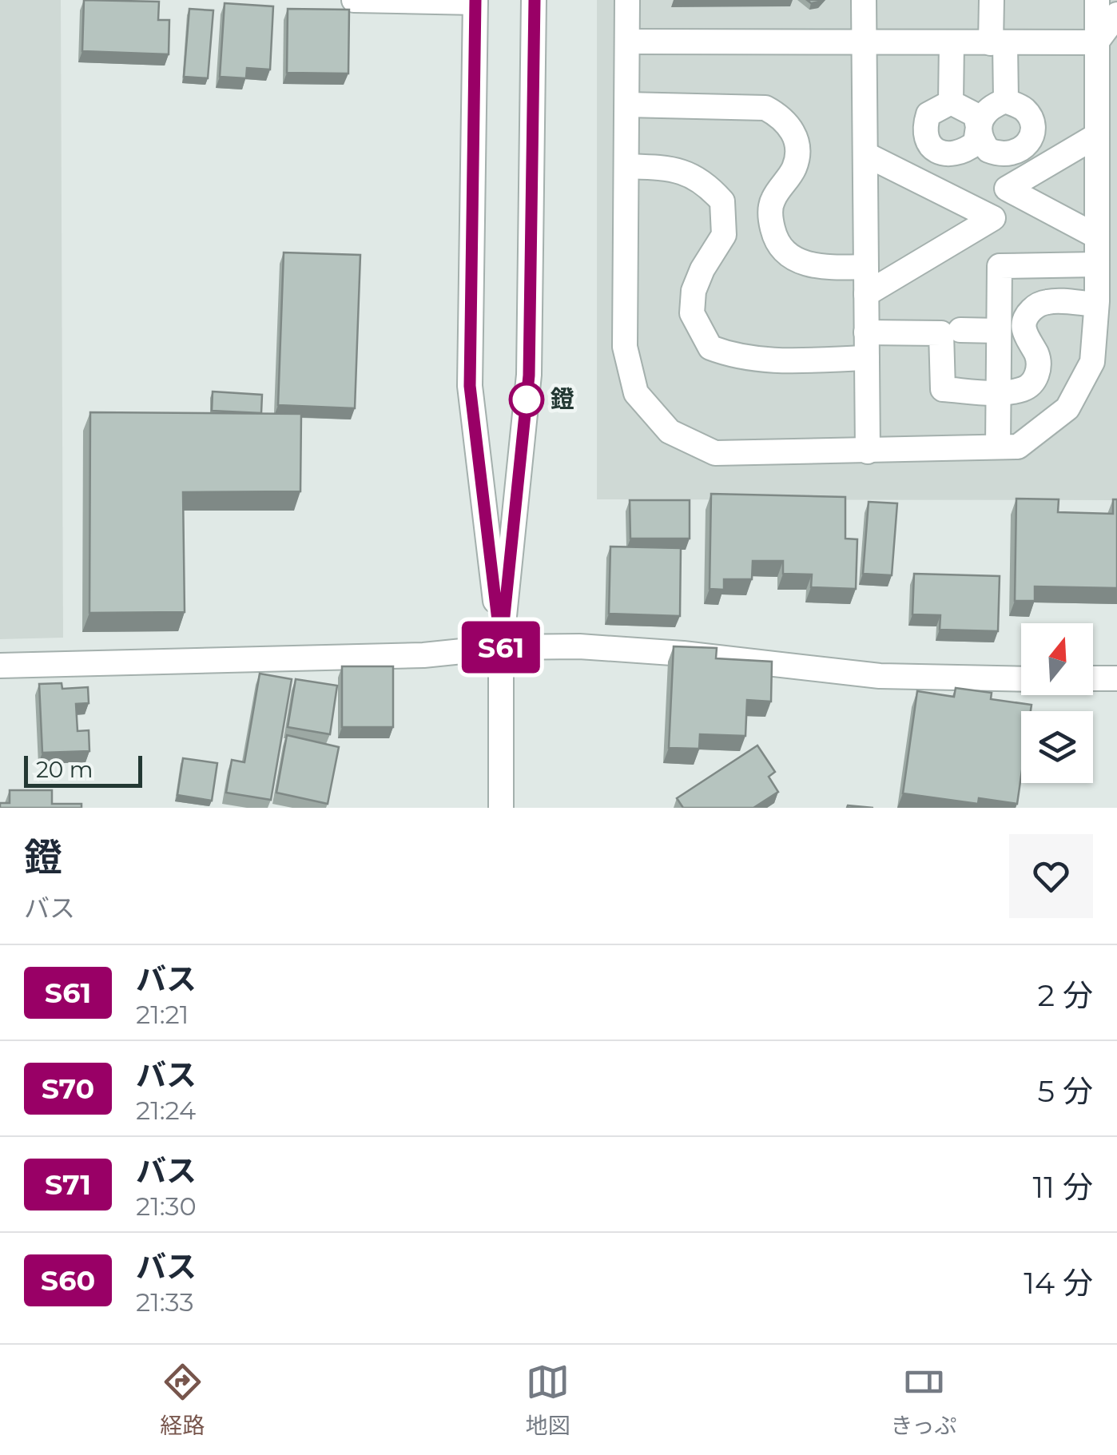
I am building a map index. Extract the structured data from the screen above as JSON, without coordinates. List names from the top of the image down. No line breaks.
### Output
{"places":["鐙"],"lines":["bus line S61"],"scale_bar":"20 m","north":"top","page":{"on_map":"S61","scale":"20 m","heading":["鐙","バス"],"list":[{"mark":"S61","name":"バス","note":"21:21","value":"2 分"},{"mark":"S70","name":"バス","note":"21:24","value":"5 分"},{"mark":"S71","name":"バス","note":"21:30","value":"11 分"},{"mark":"S60","name":"バス","note":"21:33","value":"14 分"}],"tabs":["経路","地図","きっぷ"]}}
